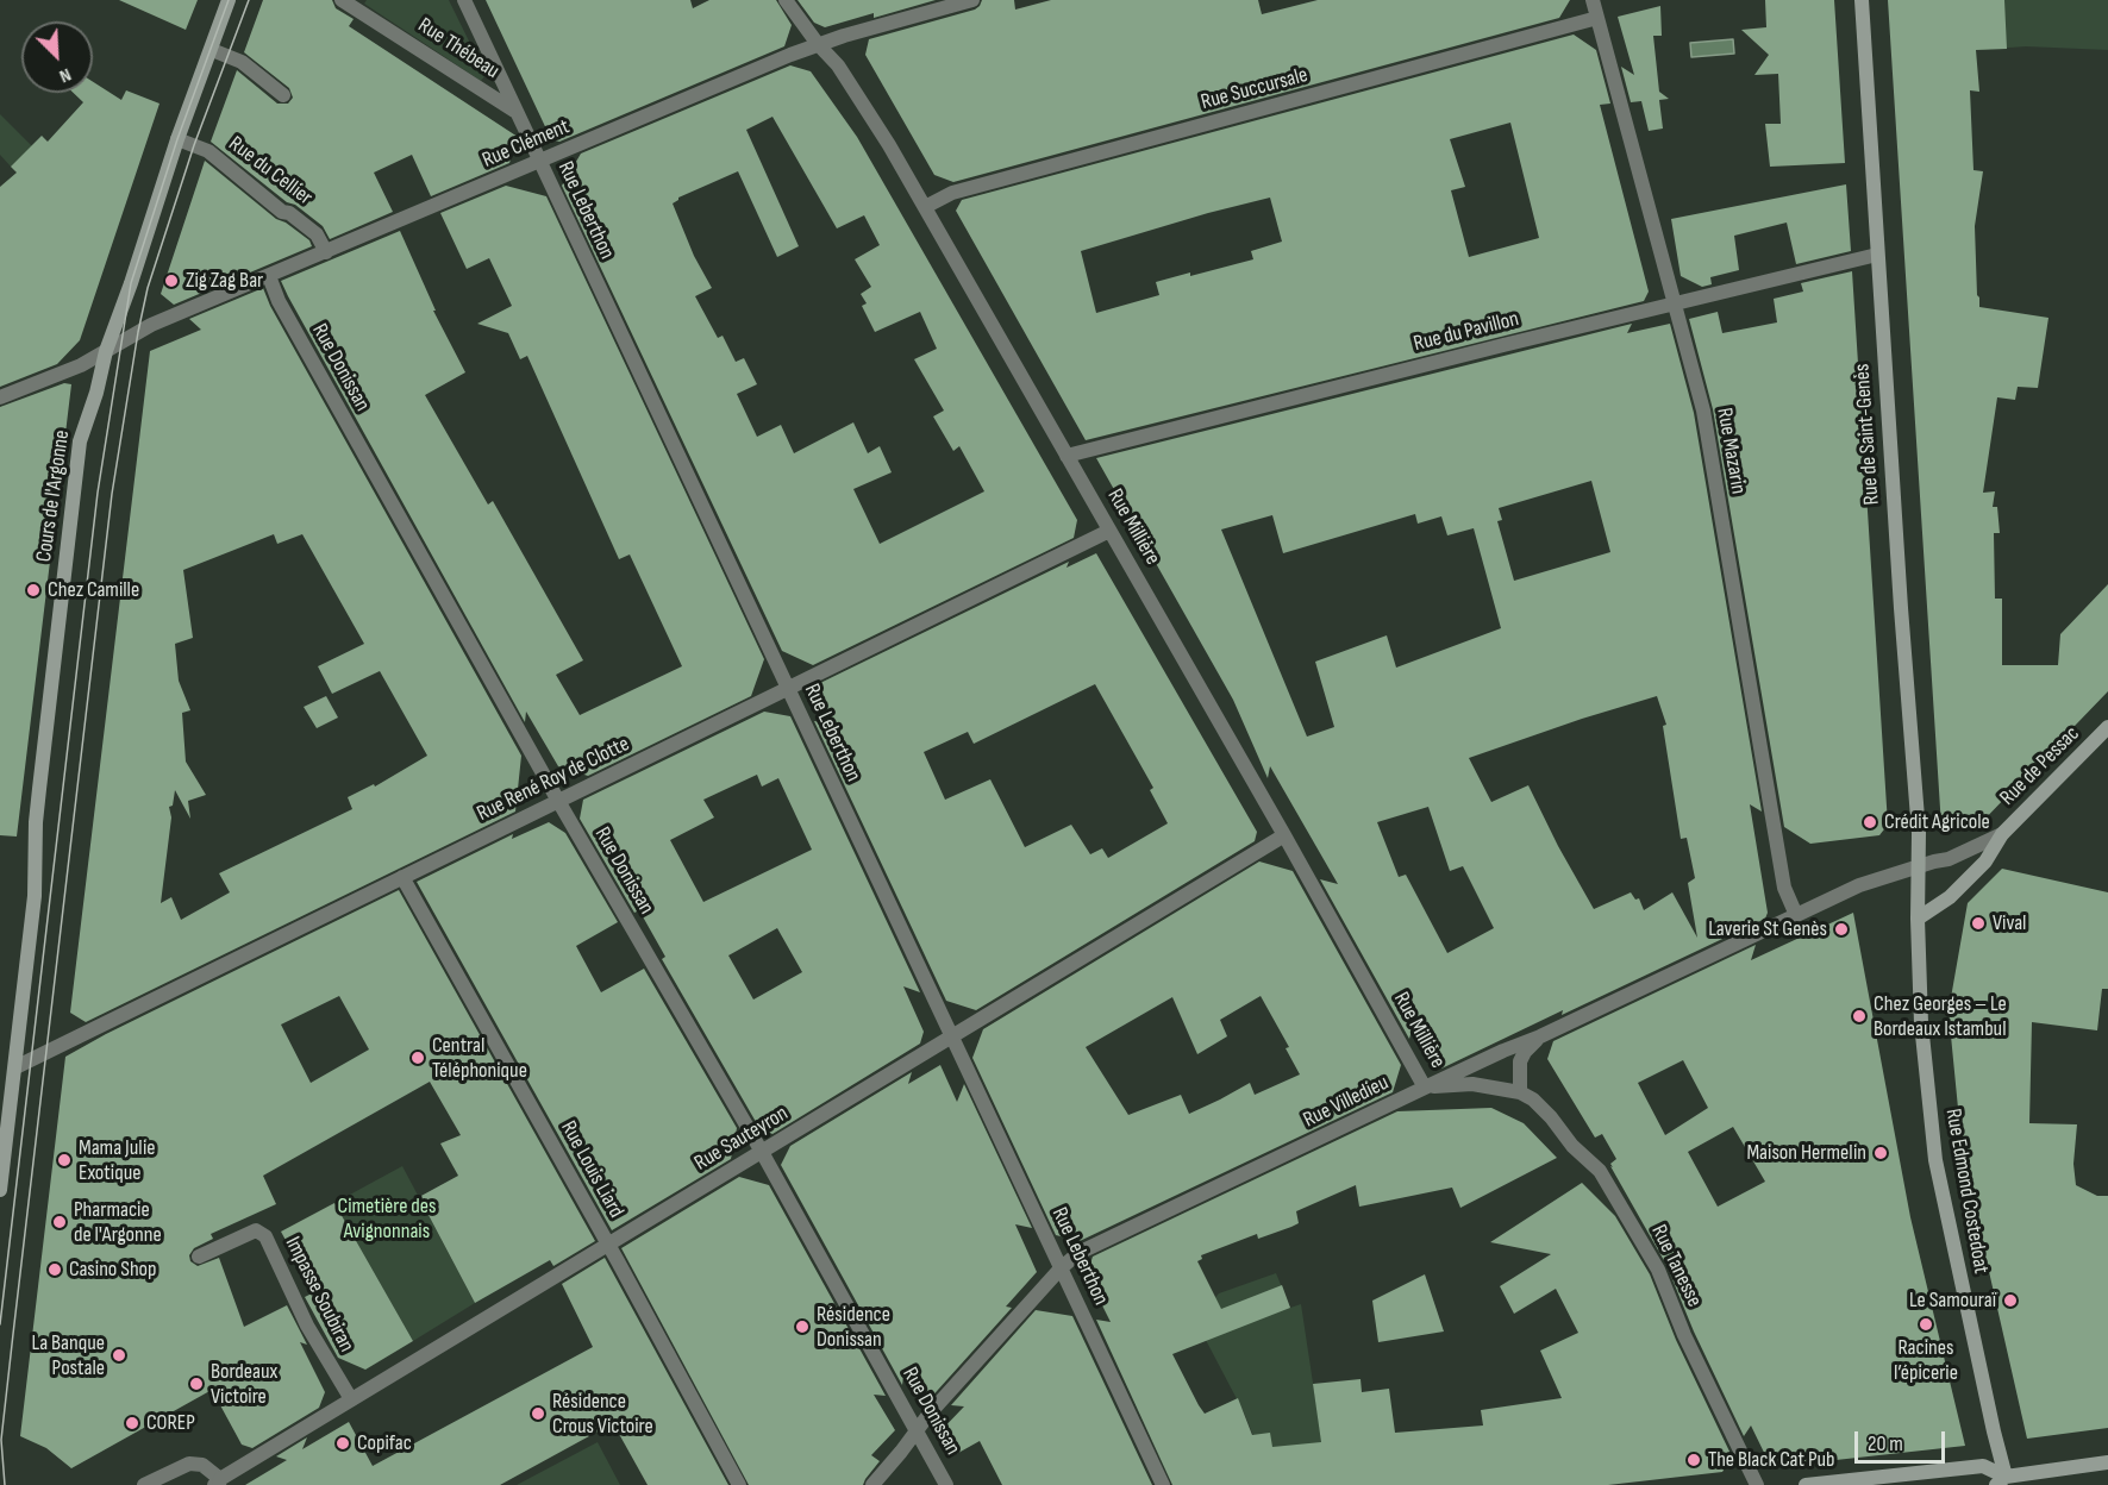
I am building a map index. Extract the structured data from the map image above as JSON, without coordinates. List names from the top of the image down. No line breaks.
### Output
{"streets":{"street":["Rue Thébeau","Rue Succursale","Rue Clément","Rue du Cellier","Rue Leberthon","Rue du Pavillon","Rue Donissan","Rue de Saint-Genès","Rue Mazarin","Cours de l'Argonne","Rue Millière","Rue de Pessac","Rue René Roy de Clotte","Rue Villedieu","Rue Sauteyron","Rue Louis Liard","Rue Edmond Costedoat","Rue Tanesse","Impasse Soubiran"]},"crossings":[["Rue Thébeau","Rue Leberthon"],["Rue Succursale","Rue Mazarin"],["Rue Succursale","Rue Millière"],["Rue Clément","Rue du Cellier"],["Rue Clément","Rue Leberthon"],["Rue Clément","Rue Donissan"],["Rue Clément","Cours de l'Argonne"],["Rue Clément","Rue Millière"],["Rue du Cellier","Cours de l'Argonne"],["Rue Leberthon","Rue René Roy de Clotte"],["Rue Leberthon","Rue Villedieu"],["Rue Leberthon","Rue Sauteyron"],["Rue du Pavillon","Rue de Saint-Genès"],["Rue du Pavillon","Rue Mazarin"],["Rue du Pavillon","Rue Millière"],["Rue Donissan","Rue René Roy de Clotte"],["Rue Donissan","Rue Villedieu"],["Rue Donissan","Rue Sauteyron"],["Rue de Saint-Genès","Rue de Pessac"],["Rue de Saint-Genès","Rue Villedieu"],["Rue de Saint-Genès","Rue Edmond Costedoat"],["Rue Mazarin","Rue Villedieu"],["Cours de l'Argonne","Rue René Roy de Clotte"],["Rue Millière","Rue René Roy de Clotte"],["Rue Millière","Rue Villedieu"],["Rue Millière","Rue Sauteyron"],["Rue Millière","Rue Tanesse"],["Rue de Pessac","Rue Villedieu"],["Rue de Pessac","Rue Edmond Costedoat"],["Rue René Roy de Clotte","Rue Louis Liard"],["Rue Villedieu","Rue Edmond Costedoat"],["Rue Villedieu","Rue Tanesse"],["Rue Sauteyron","Rue Louis Liard"],["Rue Sauteyron","Impasse Soubiran"]],"parks":["Cimetière des Avignonnais"],"places":["Zig Zag Bar","Chez Camille","Crédit Agricole","Vival","Laverie St Genès","Chez Georges – Le Bordeaux Istambul","Central Téléphonique","Maison Hermelin","Mama Julie Exotique","Pharmacie de l'Argonne","Casino Shop","Le Samouraï","Racines l’épicerie","Résidence Donissan","La Banque Postale","Bordeaux Victoire","Résidence Crous Victoire","COREP","Copifac","The Black Cat Pub"],"scale_bar":"20 m","north":"bottom right"}
